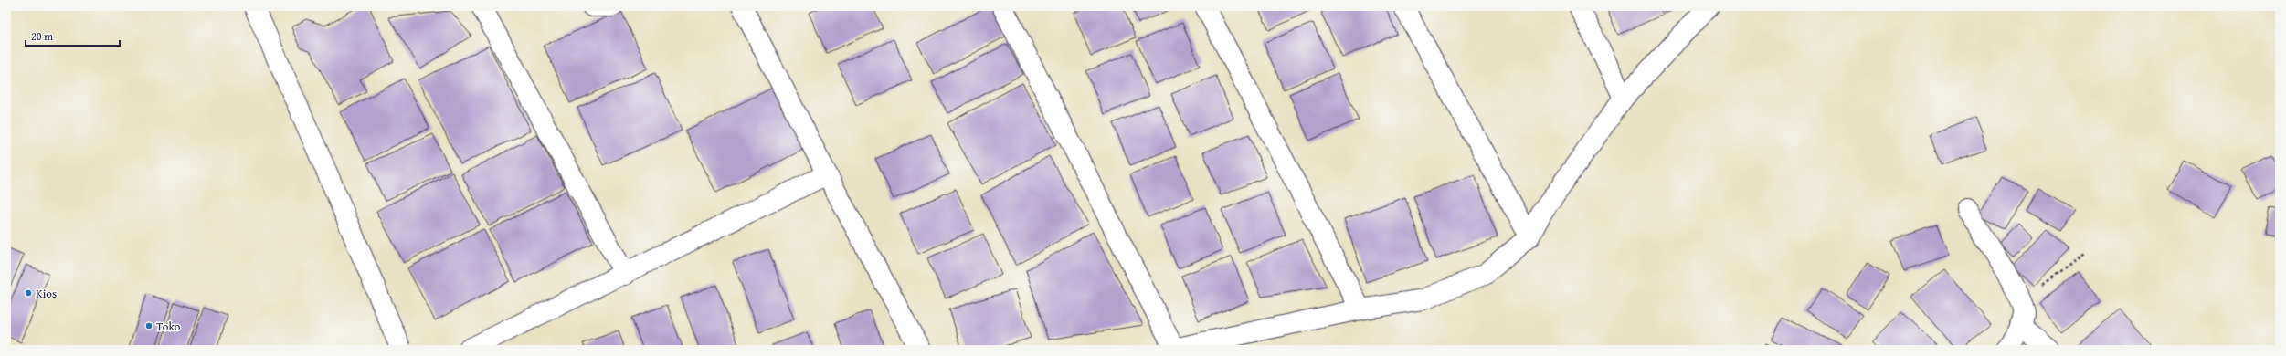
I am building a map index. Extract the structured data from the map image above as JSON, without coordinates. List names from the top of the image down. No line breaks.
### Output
{"places":["Kios","Toko"],"scale_bar":"20 m"}
